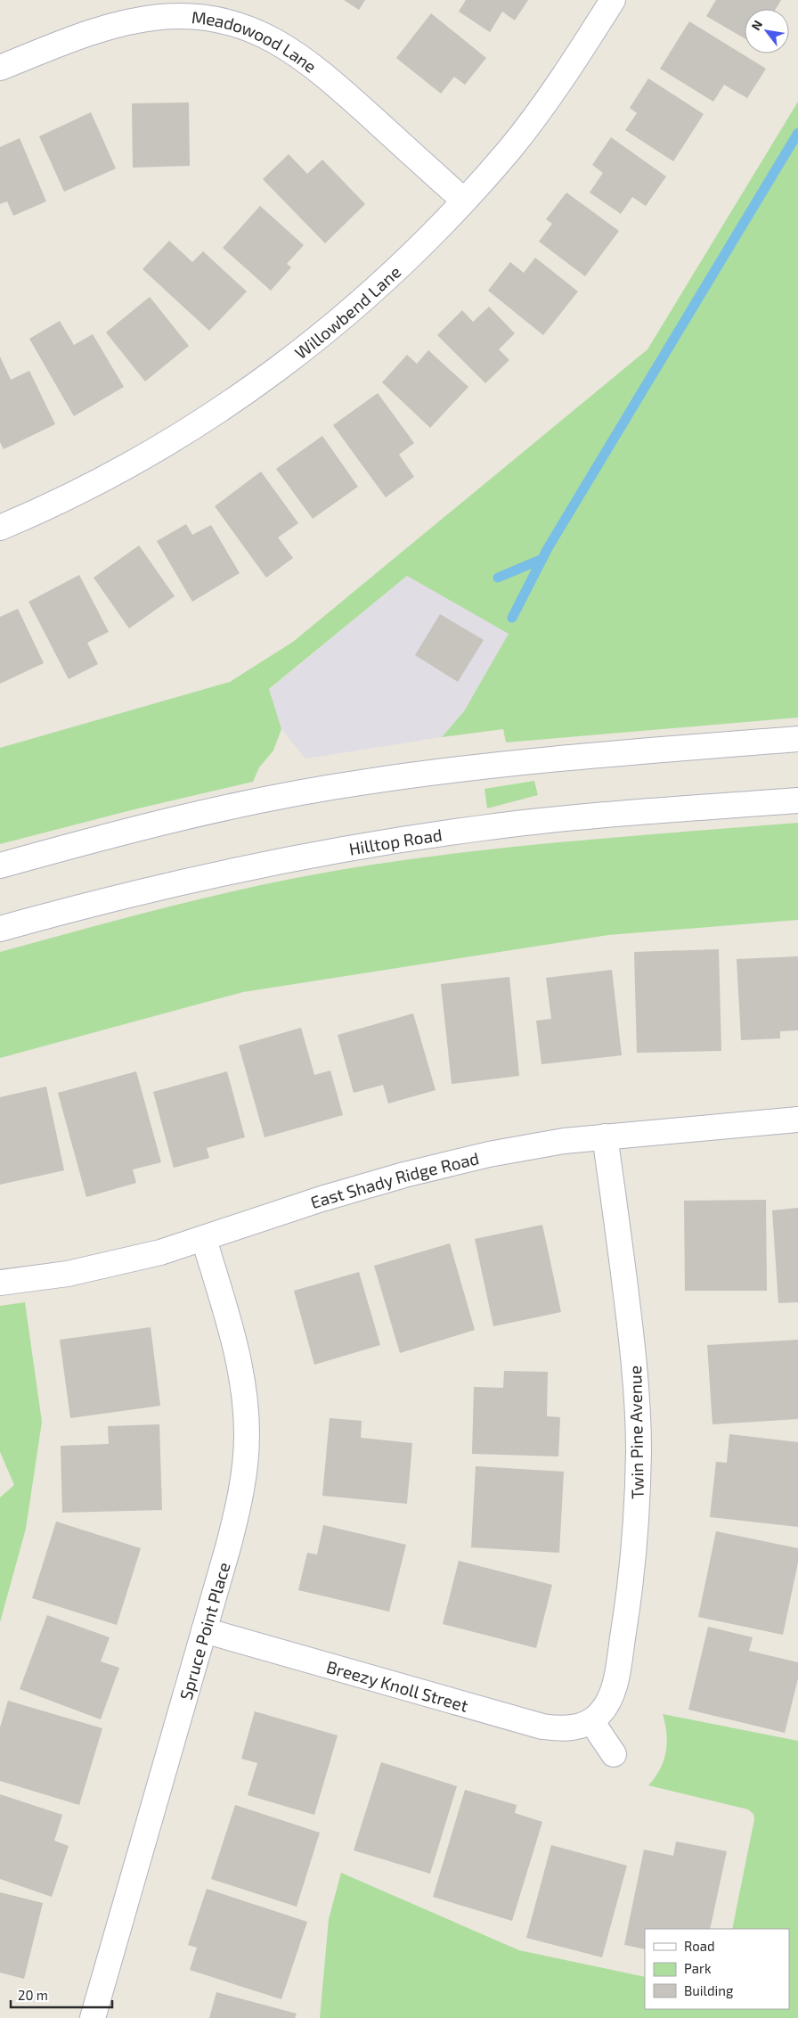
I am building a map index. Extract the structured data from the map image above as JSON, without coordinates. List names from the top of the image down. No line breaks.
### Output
{"streets":{"street":["Meadowood Lane","Willowbend Lane","Hilltop Road","East Shady Ridge Road","Twin Pine Avenue","Spruce Point Place","Breezy Knoll Street"]},"crossings":[["Meadowood Lane","Willowbend Lane"],["East Shady Ridge Road","Twin Pine Avenue"],["East Shady Ridge Road","Spruce Point Place"],["Twin Pine Avenue","Breezy Knoll Street"],["Spruce Point Place","Breezy Knoll Street"]],"legend":["Road","Park","Building"],"scale_bar":"20 m","north":"top left"}
